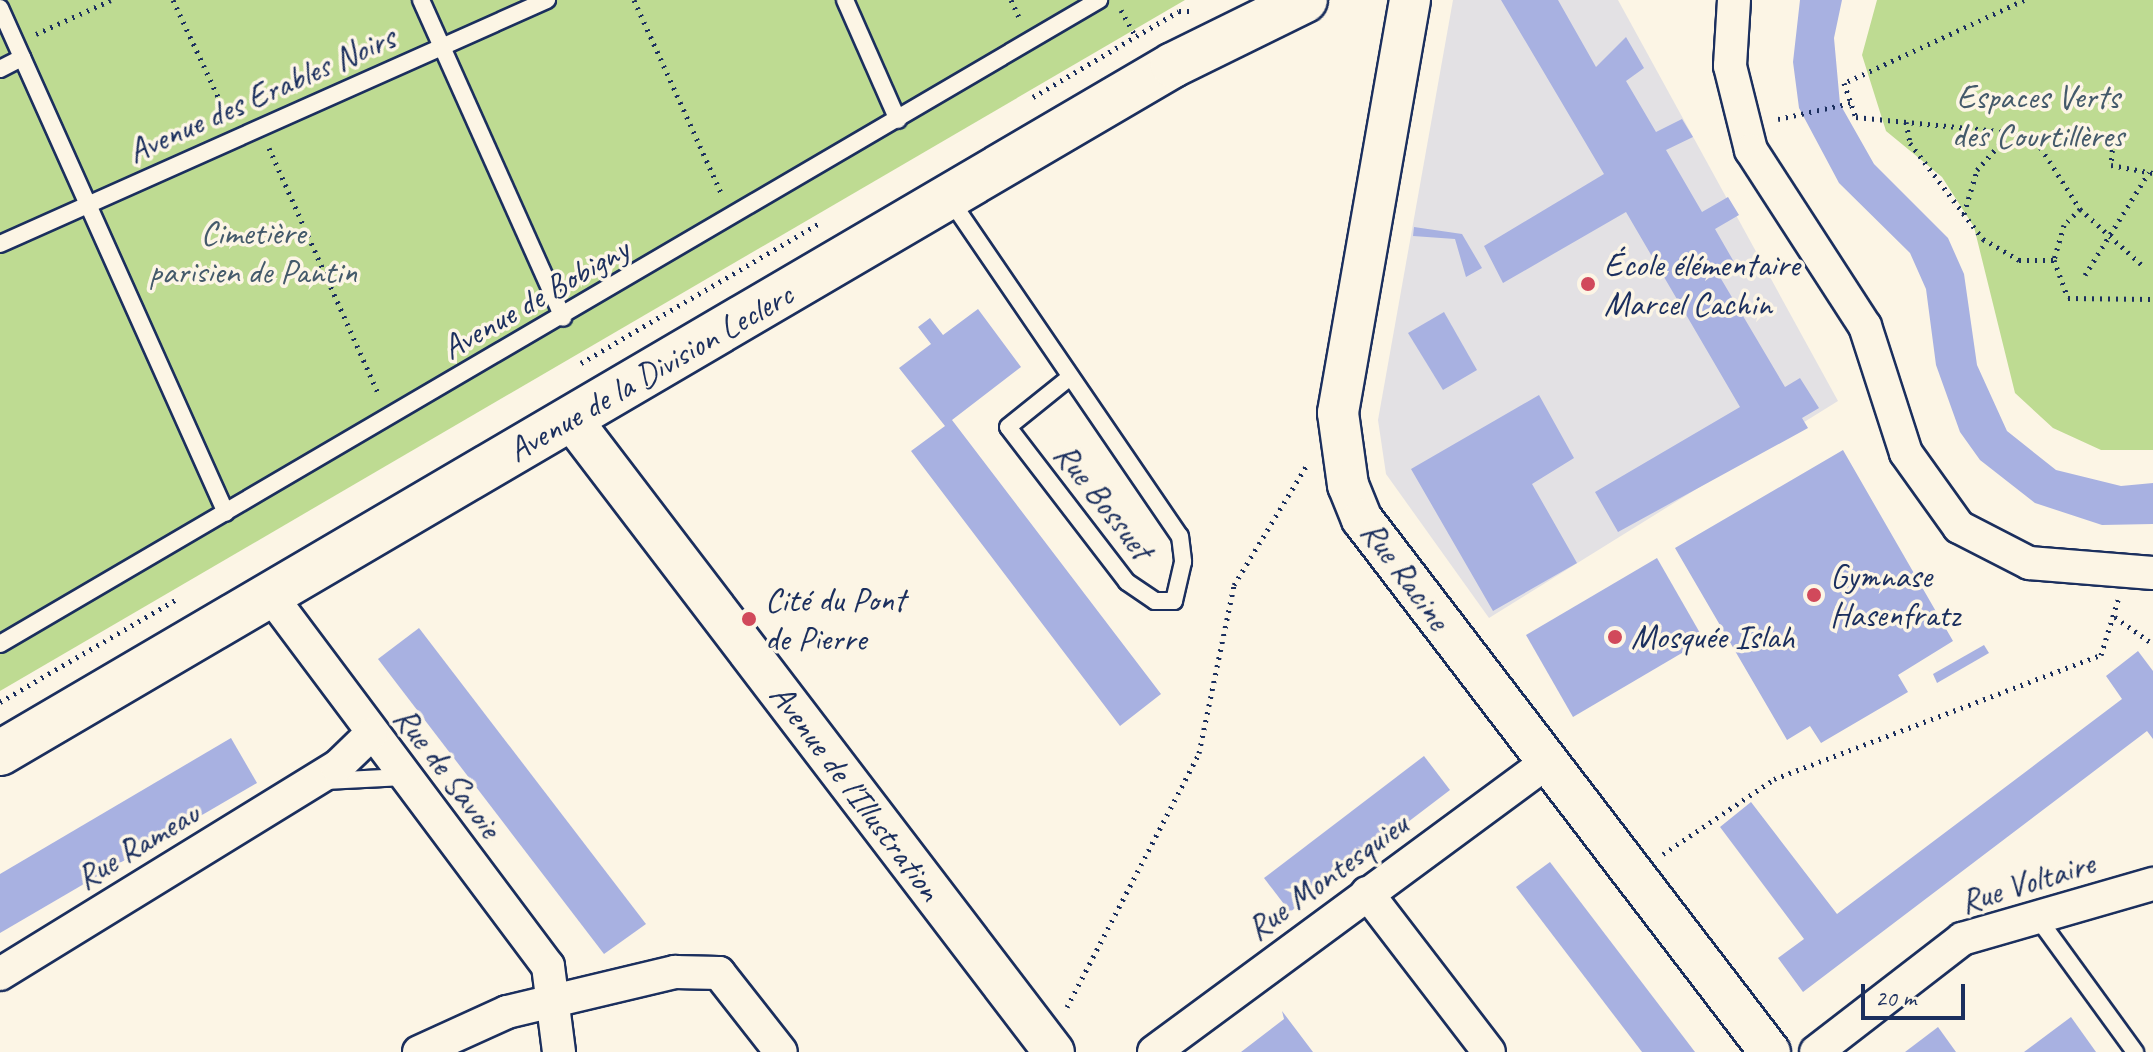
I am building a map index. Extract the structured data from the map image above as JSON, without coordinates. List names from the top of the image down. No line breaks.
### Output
{"streets":{"main road":["Avenue de la Division Leclerc"],"street":["Rue Racine","Rue de Savoie","Avenue de l'Illustration","Rue Rameau","Rue Montesquieu","Rue Voltaire"],"lane":["Avenue des Erables Noirs","Avenue de Bobigny","Rue Bossuet"]},"crossings":[["Avenue de la Division Leclerc","Rue Bossuet"],["Avenue de la Division Leclerc","Rue de Savoie"],["Avenue de la Division Leclerc","Avenue de l'Illustration"],["Rue Racine","Rue Montesquieu"],["Rue de Savoie","Rue Rameau"]],"parks":["Espaces Verts des Courtillères","Cimetière parisien de Pantin"],"places":["École élémentaire Marcel Cachin","Gymnase Hasenfratz","Cité du Pont de Pierre","Mosquée Islah"],"scale_bar":"20 m"}
